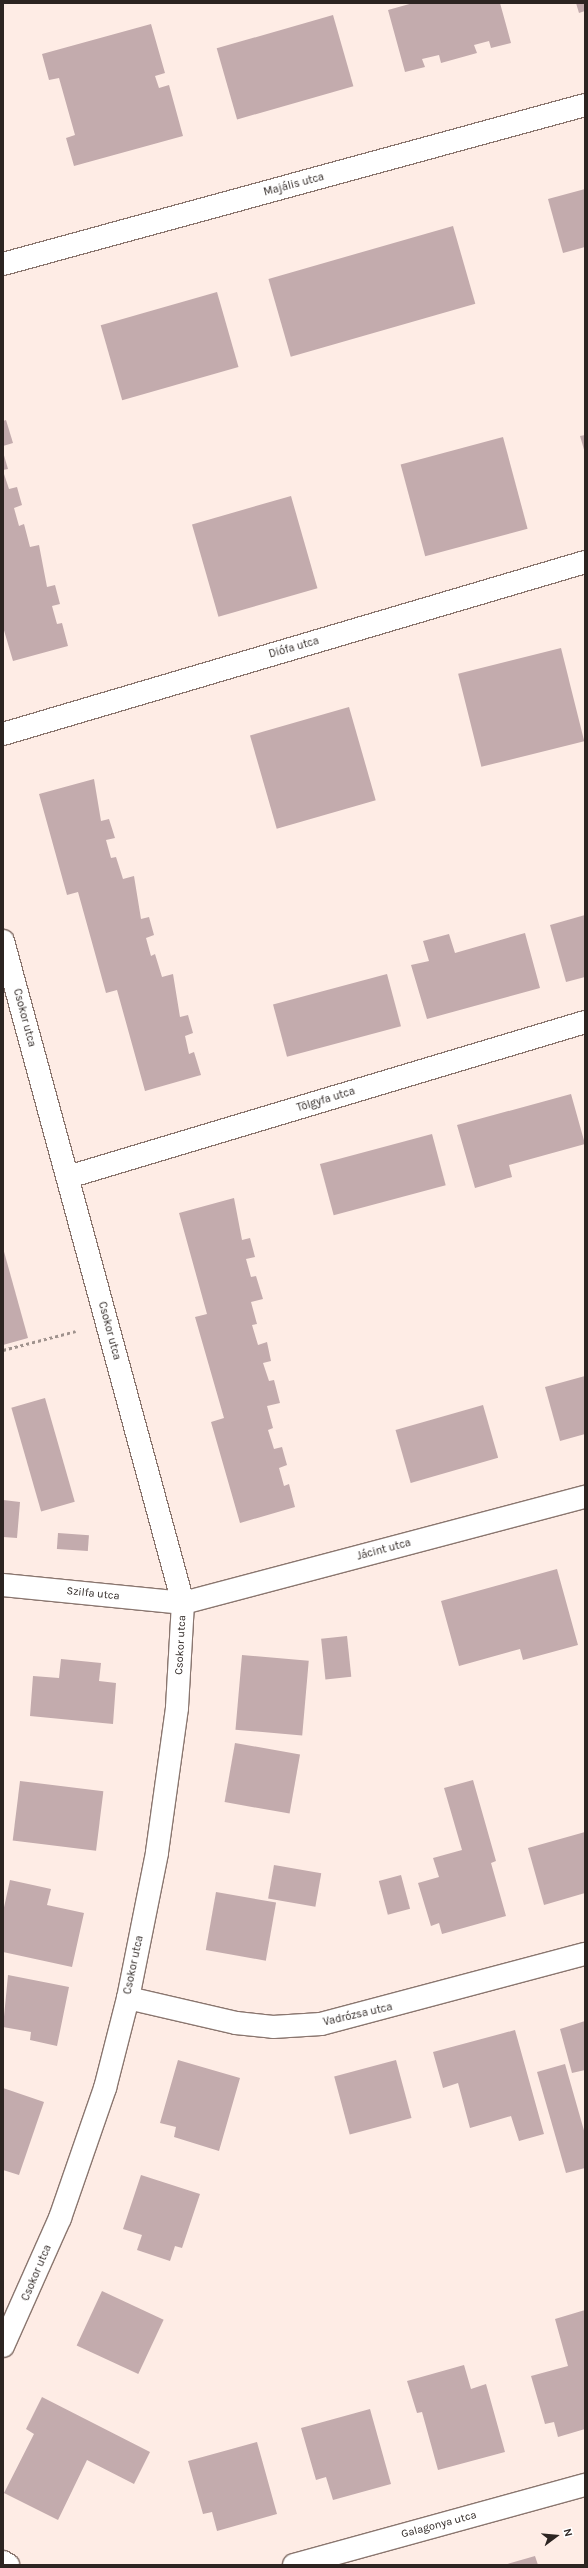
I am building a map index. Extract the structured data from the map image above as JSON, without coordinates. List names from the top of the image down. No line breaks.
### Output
{"streets":{"street":["Majális utca","Diófa utca","Csokor utca","Tölgyfa utca","Jácint utca","Szilfa utca","Vadrózsa utca","Galagonya utca"]},"crossings":[["Csokor utca","Tölgyfa utca"],["Csokor utca","Jácint utca"],["Csokor utca","Szilfa utca"],["Csokor utca","Vadrózsa utca"],["Jácint utca","Szilfa utca"]],"north":"right"}
